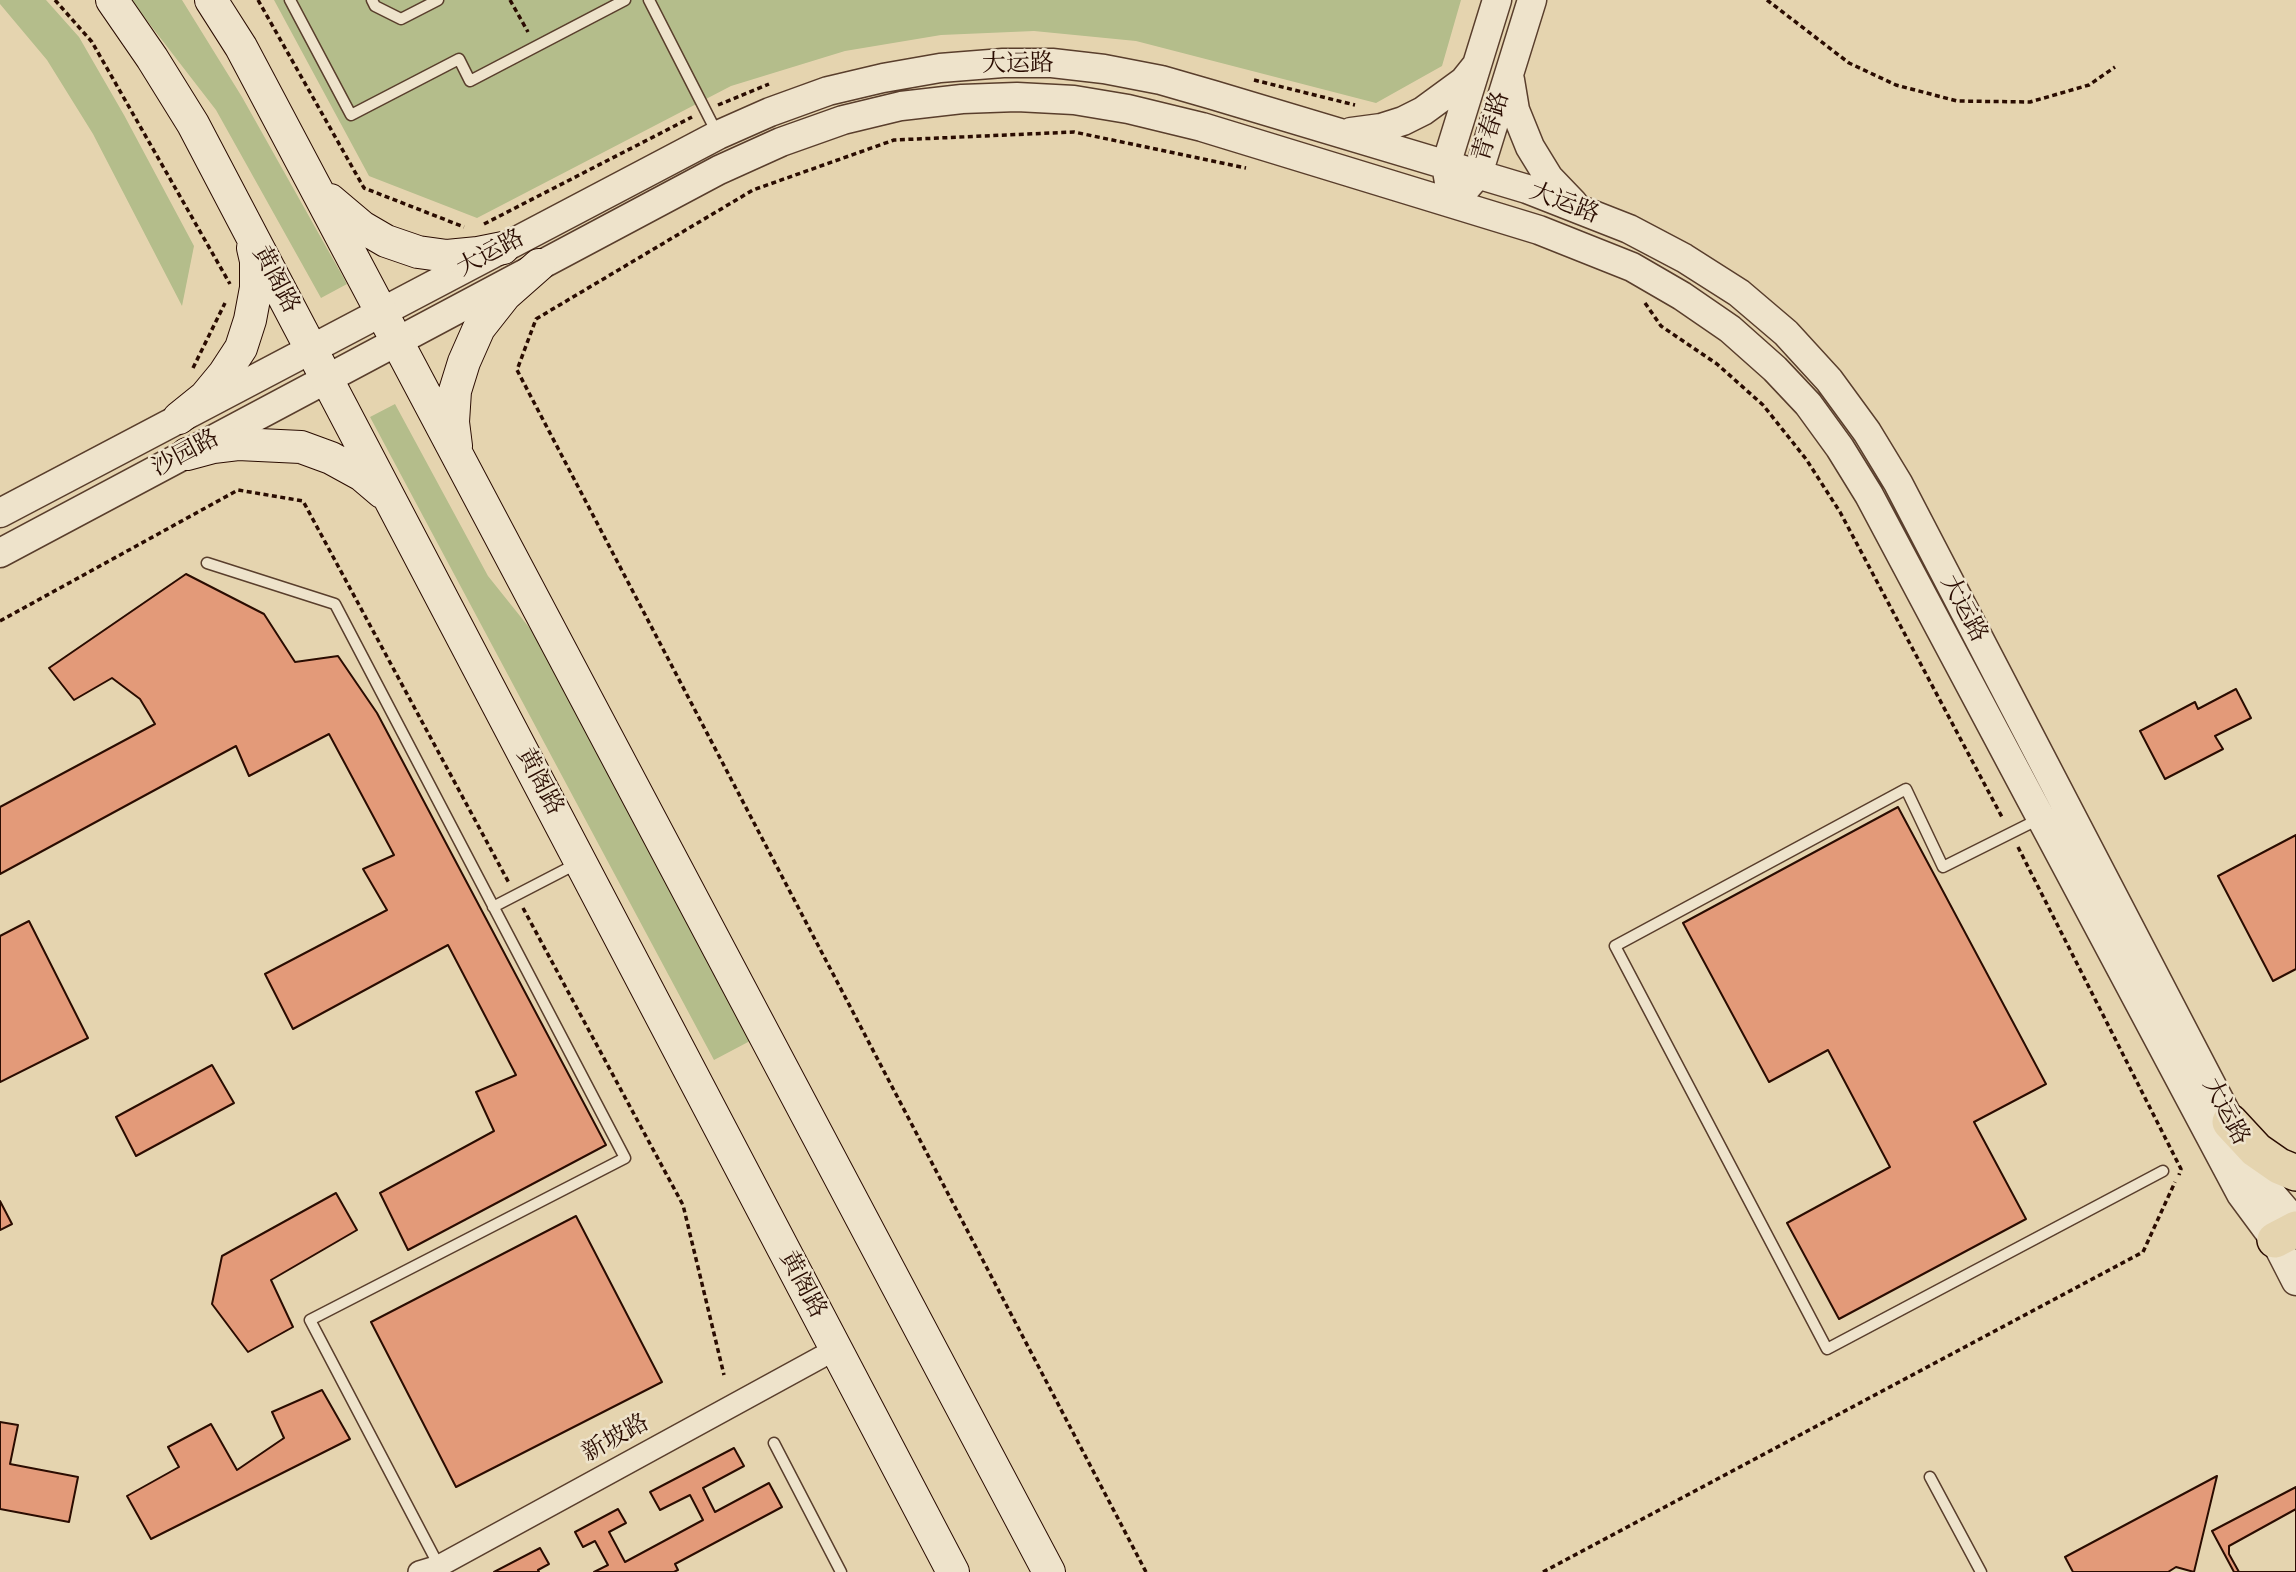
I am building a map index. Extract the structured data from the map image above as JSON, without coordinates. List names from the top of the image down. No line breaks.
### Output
{"streets":{"main road":["黄阁路"],"street":["大运路","青春路","沙园路","新坡路"]},"crossings":[["大运路","青春路"],["大运路","沙园路"],["黄阁路","沙园路"],["黄阁路","新坡路"]]}
